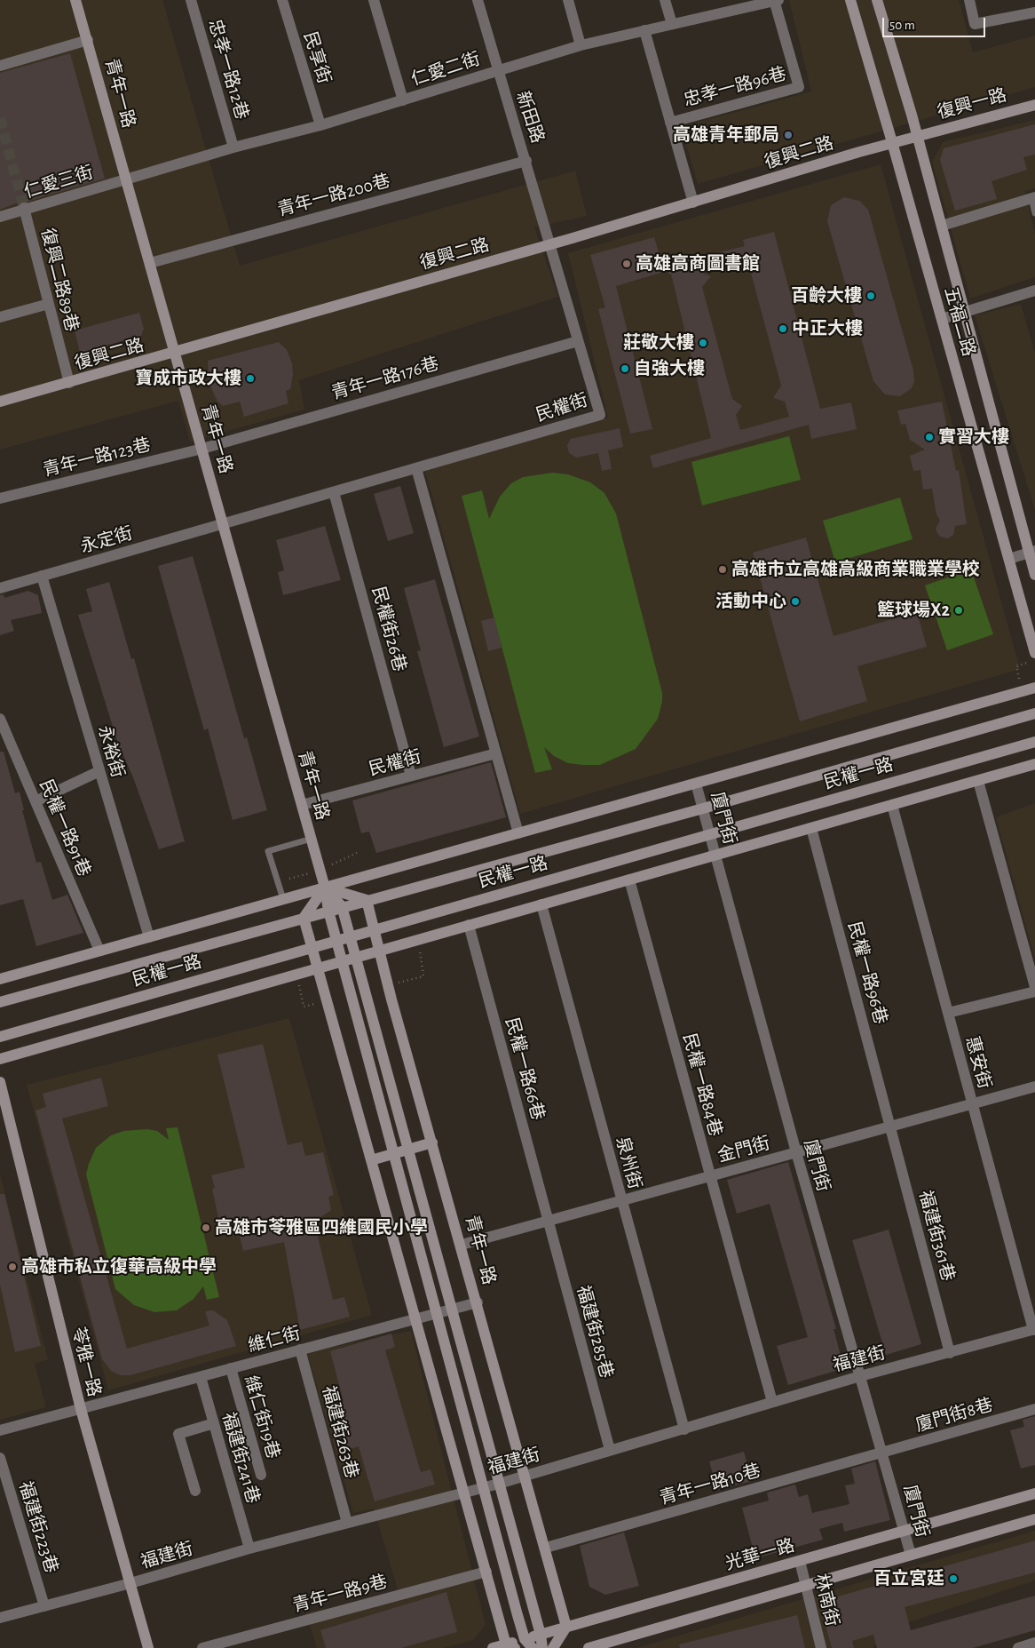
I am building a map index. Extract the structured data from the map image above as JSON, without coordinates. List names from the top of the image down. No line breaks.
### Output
{"streets":{"street":["民享街","忠孝一路12巷","仁愛二街","忠孝一路96巷","青年一路","復興一路","新田路","復興二路","仁愛三街","青年一路200巷","復興二路89巷","五福二路","青年一路176巷","民權街","青年一路123巷","永定街","民權街26巷","永裕街","民權一路","廈門街","民權一路91巷","民權一路96巷","惠安街","民權一路66巷","民權一路84巷","金門街","泉州街","福建街361巷","福建街285巷","維仁街","福建街","苓雅一路","廈門街8巷","維仁街19巷","福建街263巷","福建街241巷","青年一路10巷","福建街223巷","光華一路","青年一路9巷","林南街"]},"crossings":[["民享街","仁愛二街"],["忠孝一路12巷","仁愛二街"],["仁愛二街","忠孝一路96巷"],["仁愛二街","青年一路"],["仁愛二街","新田路"],["仁愛二街","仁愛三街"],["青年一路","復興二路"],["青年一路","仁愛三街"],["青年一路","青年一路200巷"],["青年一路","青年一路176巷"],["青年一路","民權街"],["青年一路","青年一路123巷"],["青年一路","永定街"],["青年一路","民權一路"],["青年一路","金門街"],["青年一路","維仁街"],["青年一路","福建街"],["青年一路","青年一路10巷"],["青年一路","光華一路"],["復興一路","復興二路"],["復興一路","五福二路"],["新田路","復興二路"],["新田路","青年一路200巷"],["新田路","民權街"],["復興二路","復興二路89巷"],["復興二路","五福二路"],["復興二路","民權街"],["仁愛三街","復興二路89巷"],["青年一路176巷","民權街"],["青年一路176巷","青年一路123巷"],["民權街","永定街"],["民權街","民權街26巷"],["永定街","永裕街"],["永裕街","民權一路"],["民權一路","廈門街"],["民權一路","民權一路91巷"],["廈門街","金門街"],["廈門街","福建街"],["廈門街","廈門街8巷"],["廈門街","青年一路10巷"],["廈門街","光華一路"],["民權一路96巷","金門街"],["民權一路96巷","福建街361巷"],["惠安街","金門街"],["惠安街","福建街"],["民權一路66巷","金門街"],["民權一路66巷","福建街285巷"],["民權一路84巷","金門街"],["民權一路84巷","福建街"],["金門街","泉州街"],["金門街","福建街361巷"],["金門街","福建街285巷"],["泉州街","福建街"],["福建街361巷","福建街"],["福建街285巷","福建街"],["維仁街","苓雅一路"],["維仁街","維仁街19巷"],["維仁街","福建街263巷"],["維仁街","福建街241巷"],["福建街","苓雅一路"],["福建街","福建街263巷"],["福建街","福建街241巷"],["福建街","福建街223巷"],["廈門街8巷","青年一路10巷"],["光華一路","林南街"]],"places":["高雄青年郵局","高雄高商圖書館","百齡大樓","中正大樓","莊敬大樓","自強大樓","寶成市政大樓","實習大樓","高雄市立高雄高級商業職業學校","活動中心","籃球場X2","高雄市苓雅區四維國民小學","高雄市私立復華高級中學","百立宮廷"],"scale_bar":"50 m"}
